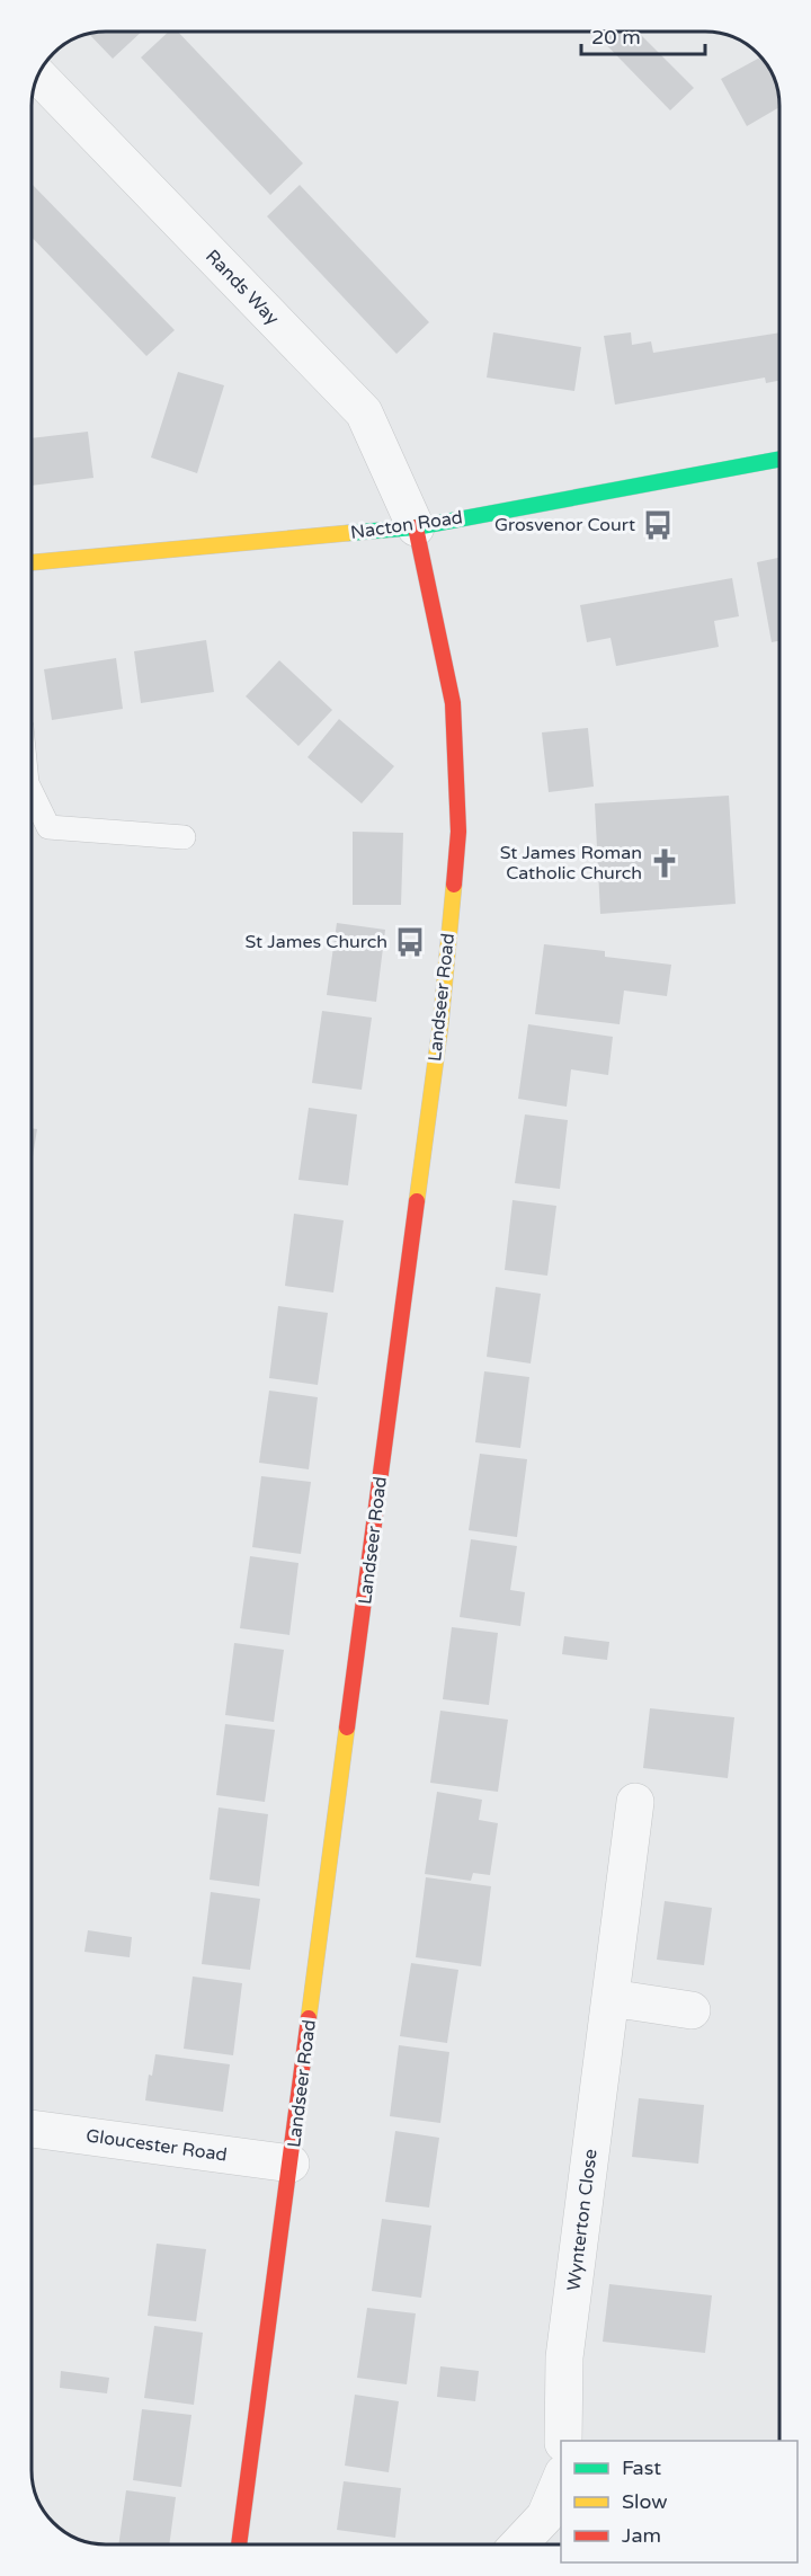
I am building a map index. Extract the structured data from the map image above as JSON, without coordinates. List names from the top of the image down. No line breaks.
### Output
{"streets":{"street":["Rands Way","Nacton Road","Landseer Road","Gloucester Road","Wynterton Close"]},"crossings":[["Rands Way","Nacton Road"],["Rands Way","Landseer Road"],["Nacton Road","Landseer Road"],["Landseer Road","Gloucester Road"]],"places":{"bus stop":["Grosvenor Court","St James Church"],"church":["St James Roman Catholic Church"]},"legend":["Fast","Slow","Jam"],"scale_bar":"20 m"}
